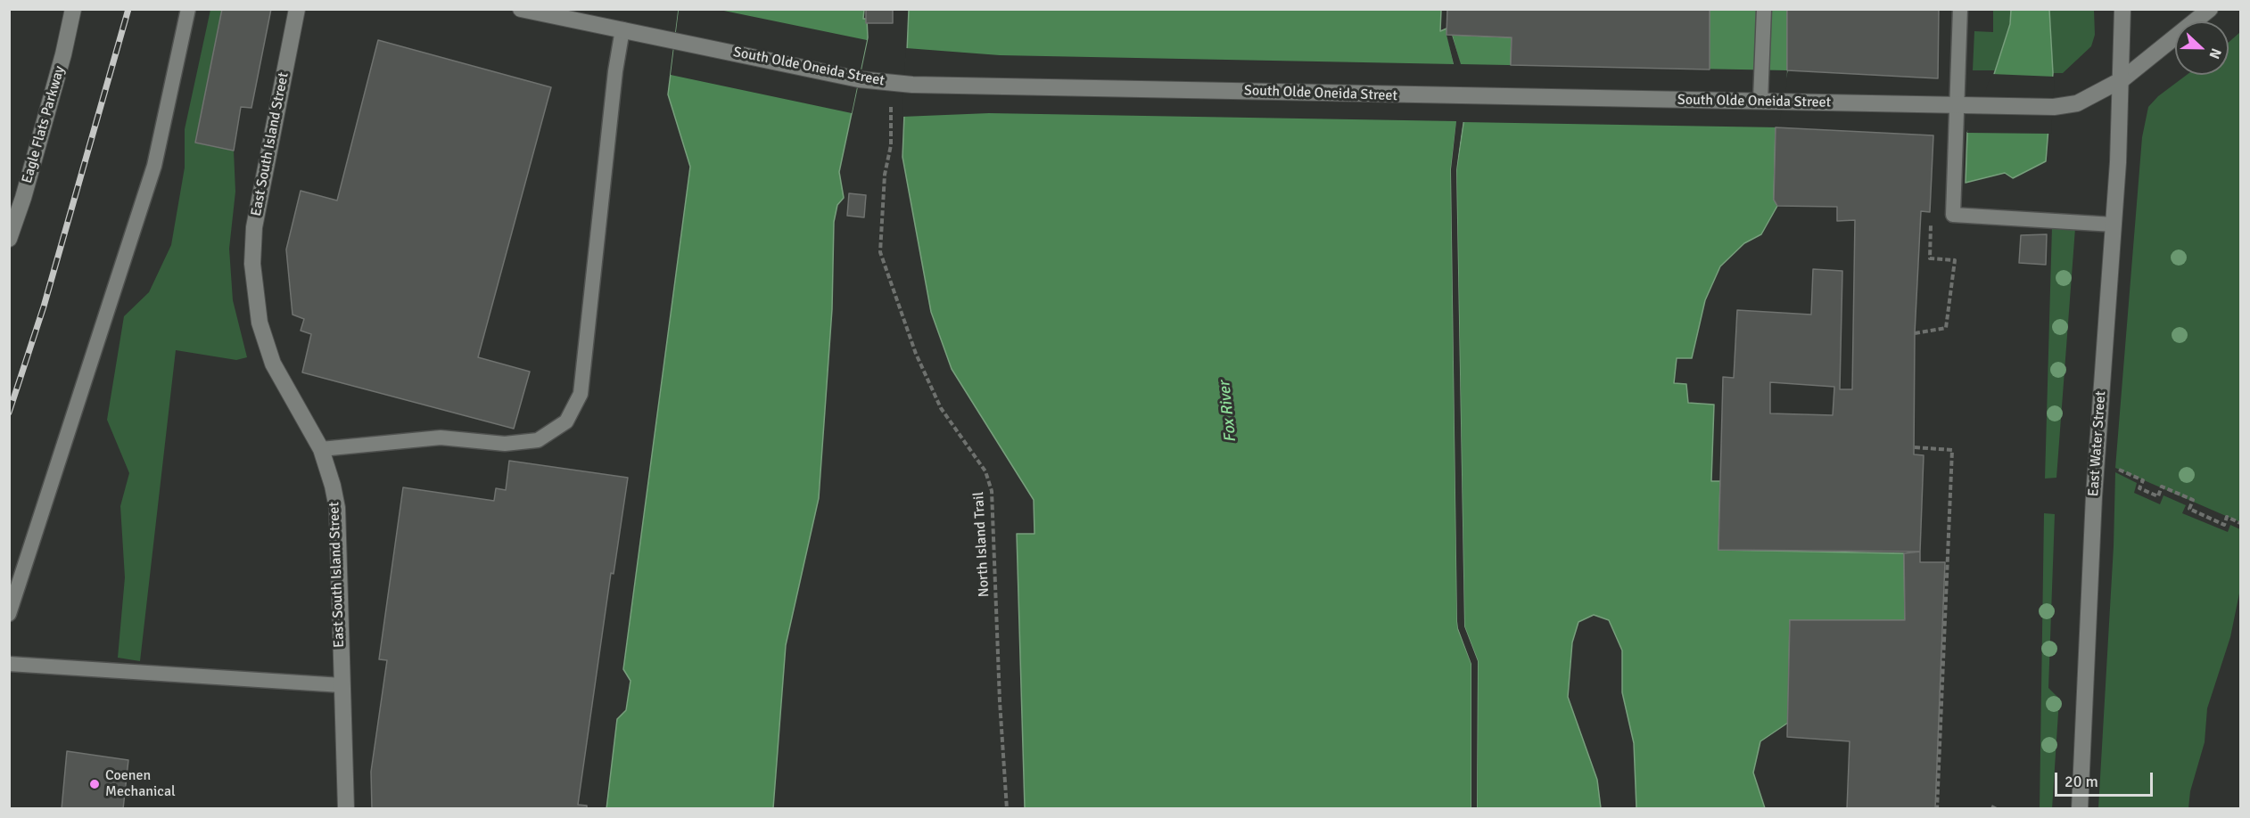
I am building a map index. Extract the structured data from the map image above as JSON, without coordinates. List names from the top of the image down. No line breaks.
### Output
{"streets":{"street":["South Olde Oneida Street","Eagle Flats Parkway","East South Island Street","East Water Street"],"path":["North Island Trail"]},"crossings":[["South Olde Oneida Street","East Water Street"]],"water":["Fox River"],"places":["Coenen Mechanical"],"scale_bar":"20 m","north":"right"}
